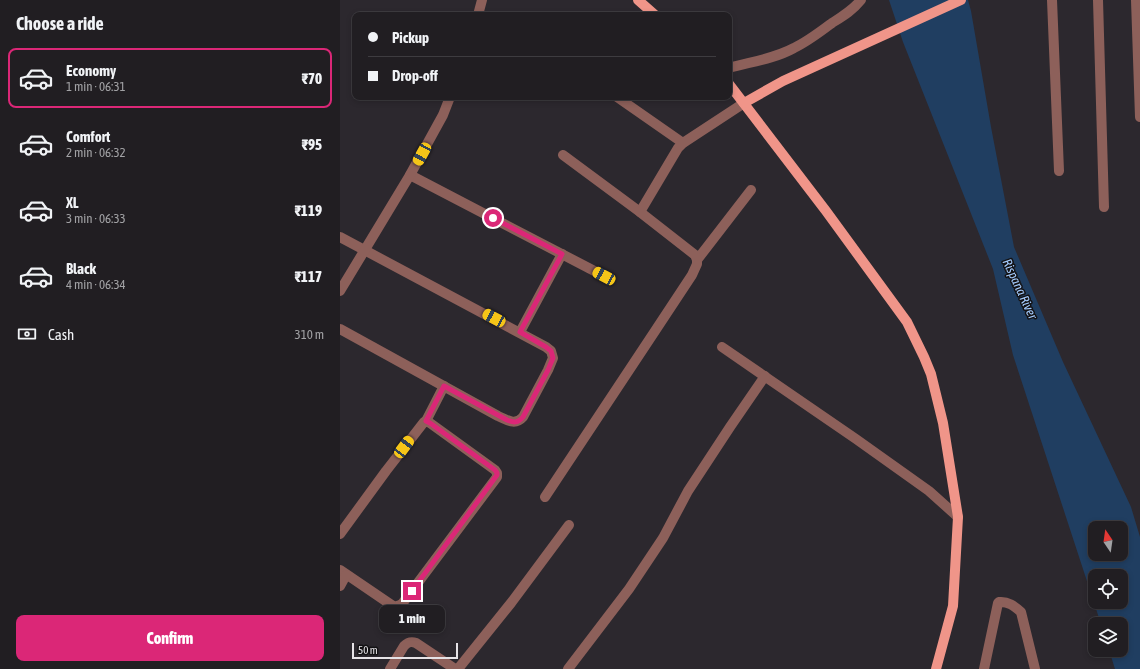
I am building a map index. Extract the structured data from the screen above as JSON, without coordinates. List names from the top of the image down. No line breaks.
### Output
{"water":["Rispana River"],"scale_bar":"50 m","north":"top","page":{"heading":"Choose a ride","banner":["Pickup","Drop-off"],"list":[{"name":"Economy","note":"1 min · 06:31","value":"₹70"},{"name":"Comfort","note":"2 min · 06:32","value":"₹95"},{"name":"XL","note":"3 min · 06:33","value":"₹119"},{"name":"Black","note":"4 min · 06:34","value":"₹117"}],"pay":["Cash","310 m"],"bubble":"1 min","buttons":"Confirm","scale":"50 m"}}
